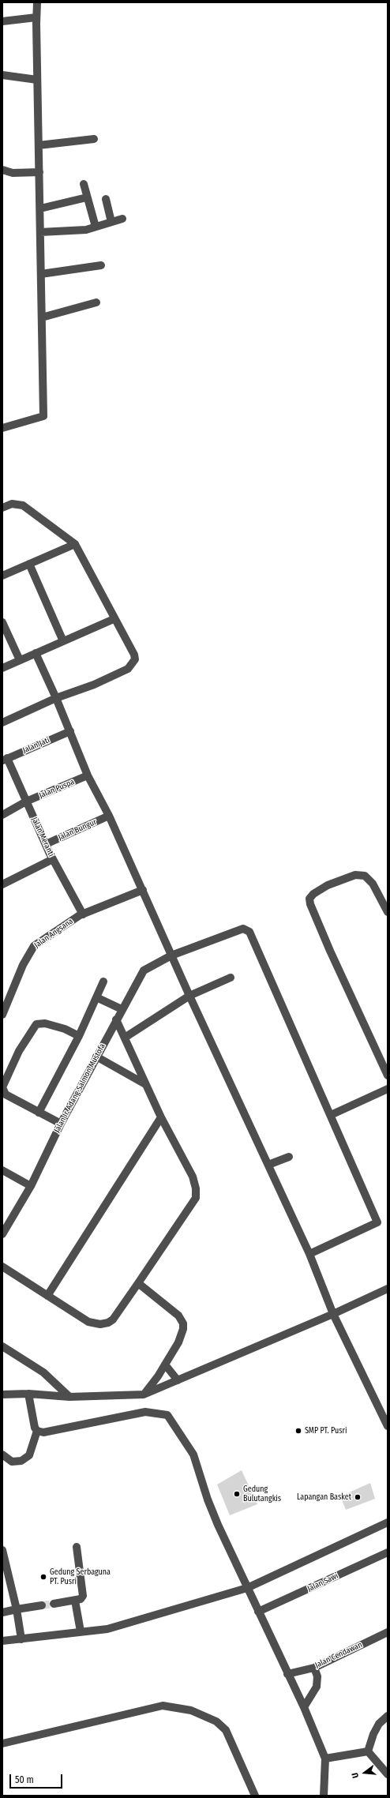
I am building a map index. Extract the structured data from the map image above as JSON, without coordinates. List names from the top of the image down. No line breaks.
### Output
{"streets":{"street":["Jalan Jati","Jalan Puspa","Jalan Bungur","Jalan Meranti","Jalan Angsana","Jalan Ir. Adang Salmon Mustofa","Jalan Sawi","Jalan Cendawan"]},"crossings":[["Jalan Jati","Jalan Meranti"],["Jalan Puspa","Jalan Meranti"],["Jalan Bungur","Jalan Meranti"],["Jalan Meranti","Jalan Angsana"]],"places":["SMP PT. Pusri","Gedung Bulutangkis","Lapangan Basket","Gedung Serbaguna PT. Pusri"],"scale_bar":"50 m","north":"left"}
